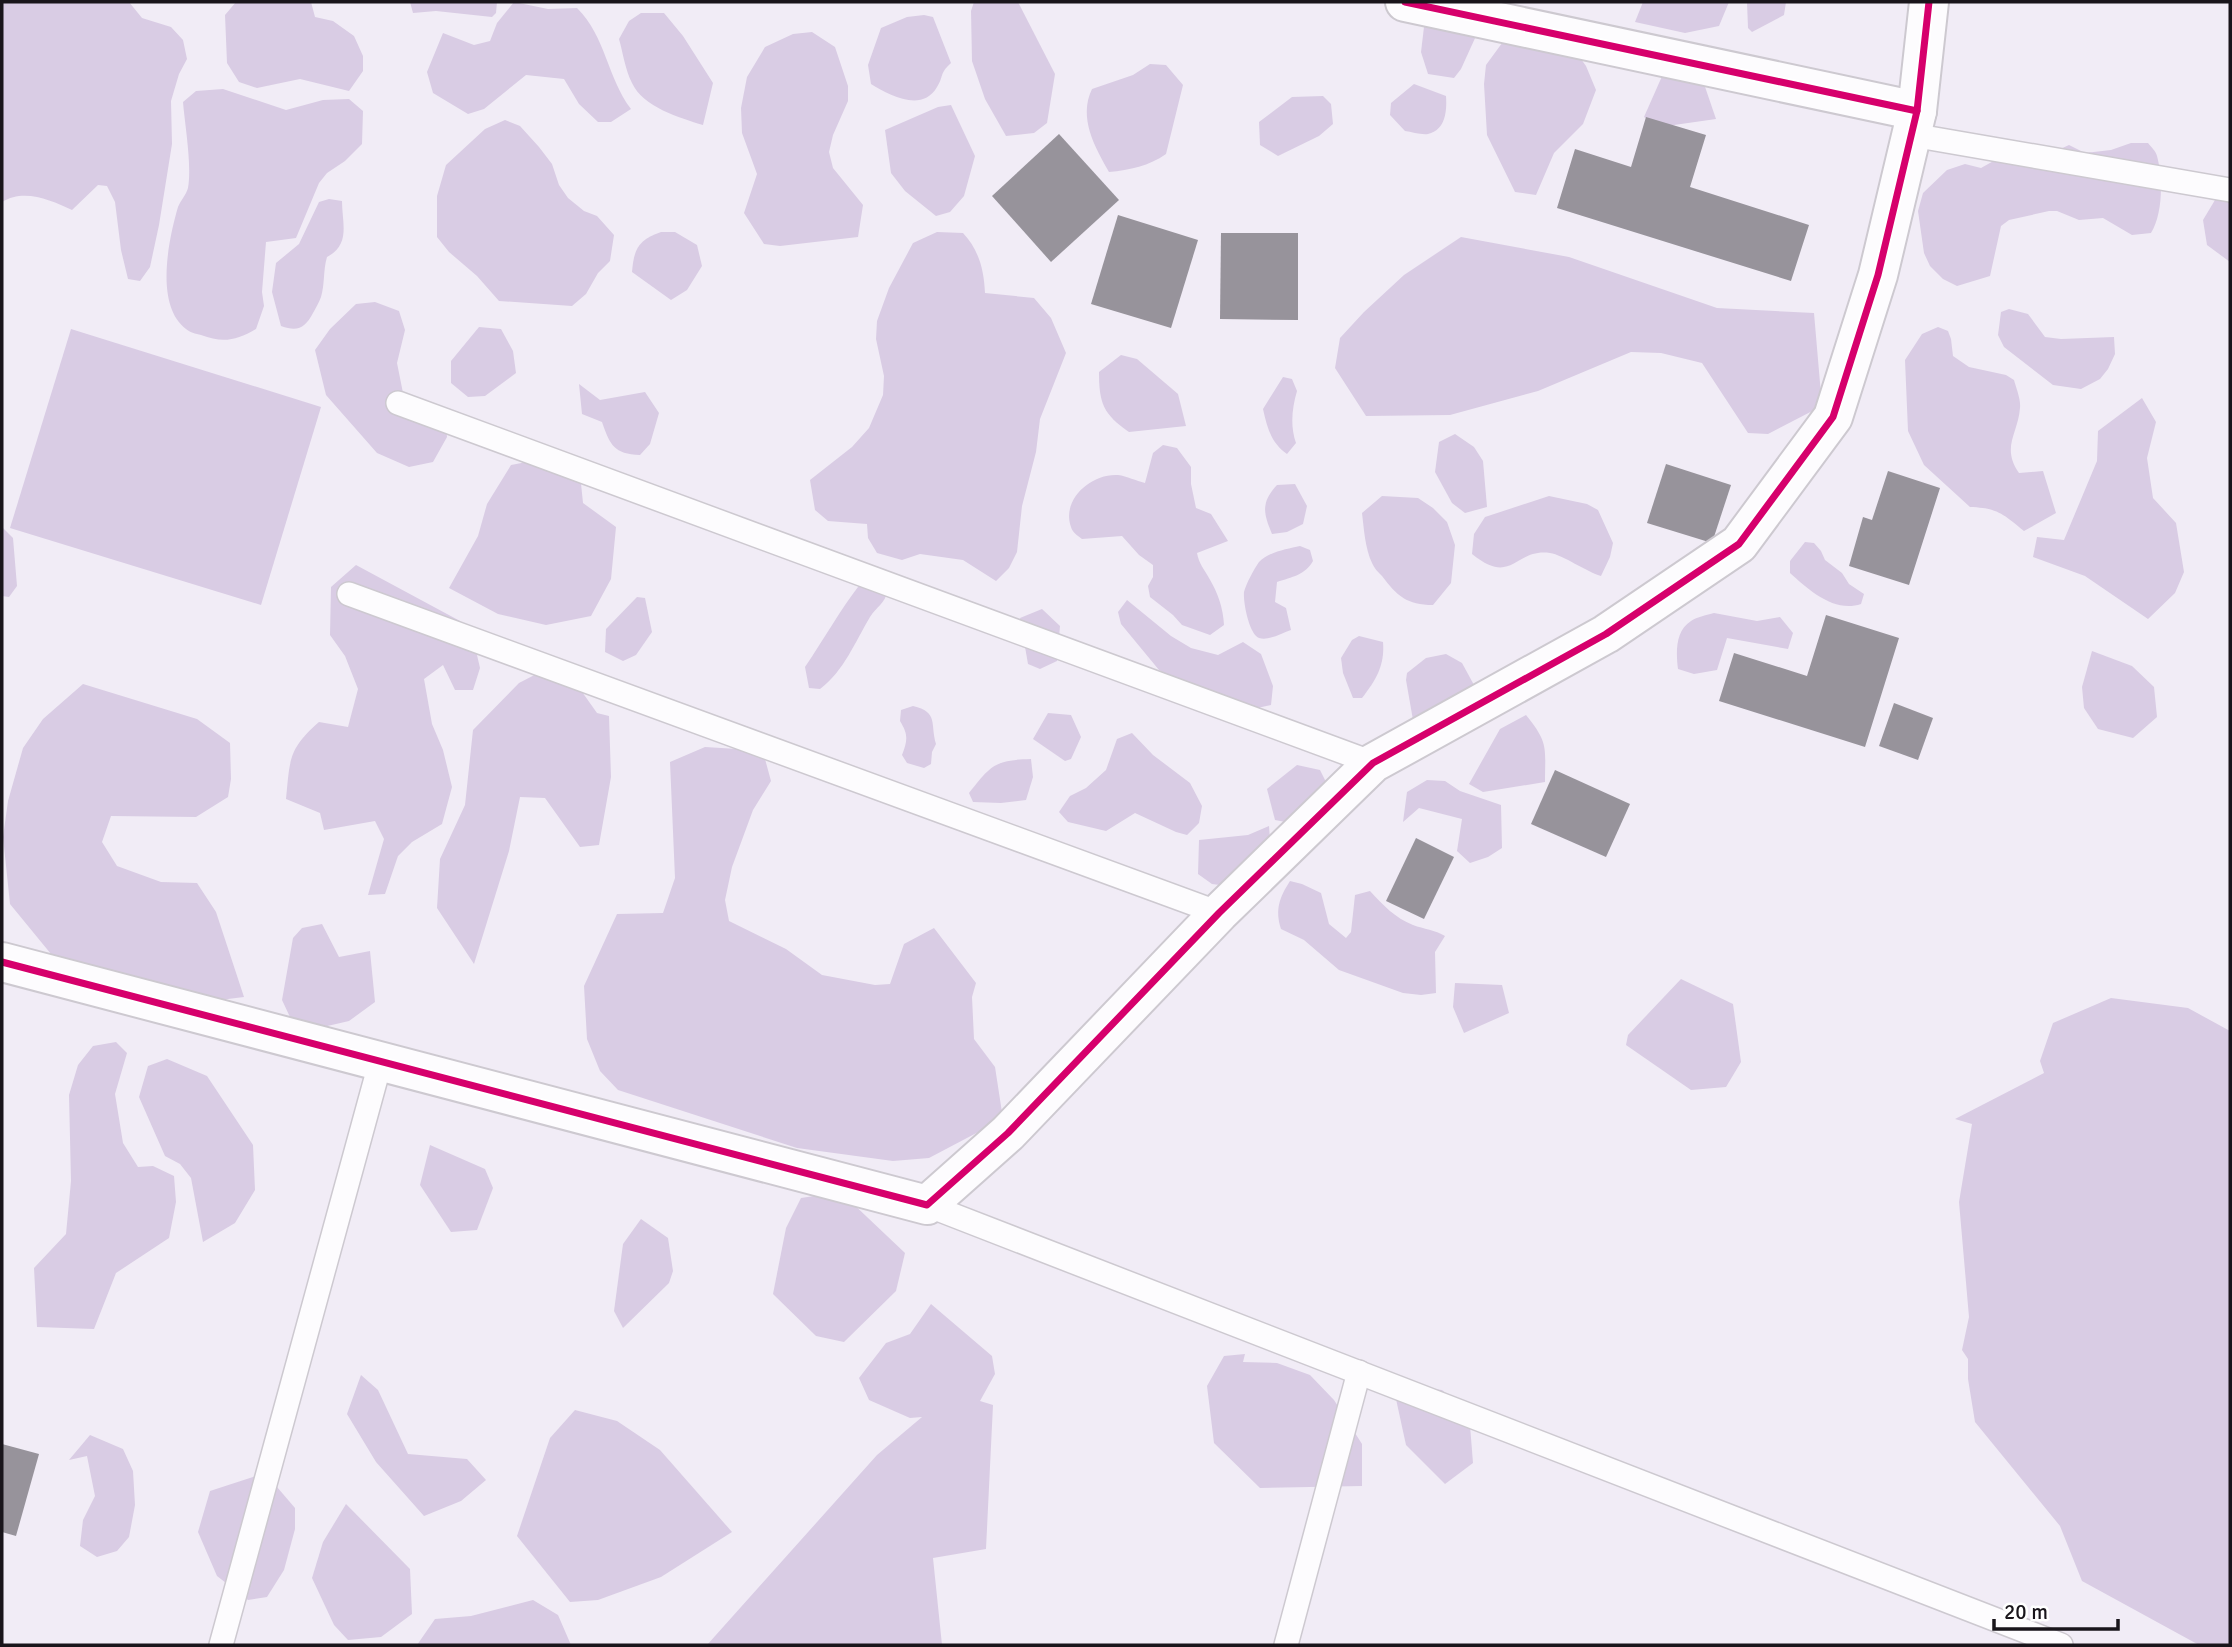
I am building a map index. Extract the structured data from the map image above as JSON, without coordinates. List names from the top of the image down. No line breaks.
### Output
{"scale_bar":"20 m"}
